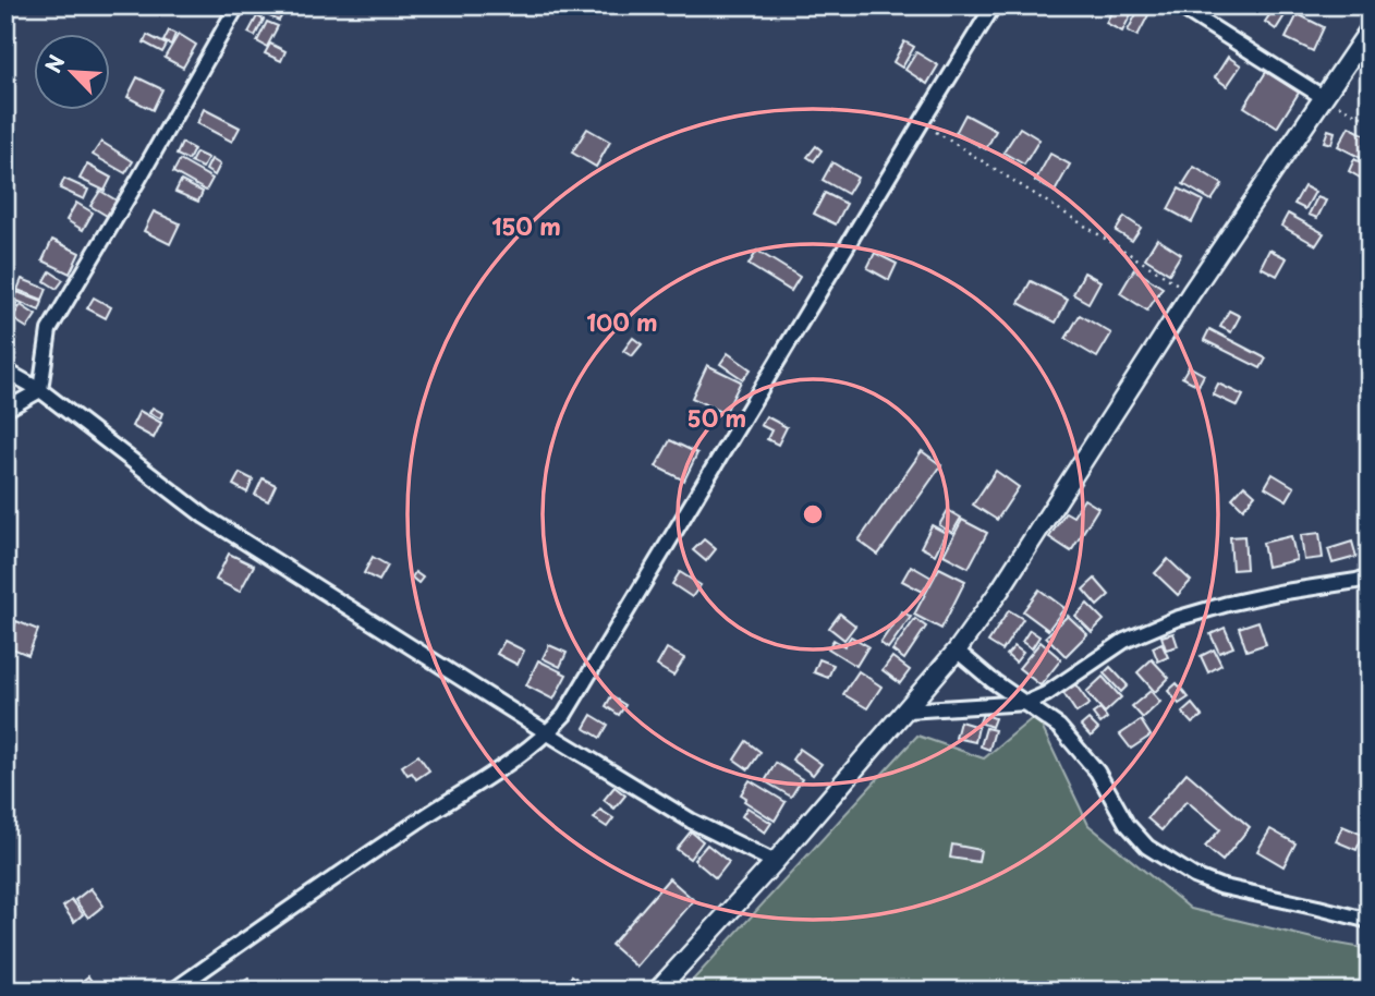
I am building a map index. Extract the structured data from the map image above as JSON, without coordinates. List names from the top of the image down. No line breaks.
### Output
{"north":"top left","rings":["150 m","100 m","50 m"]}
